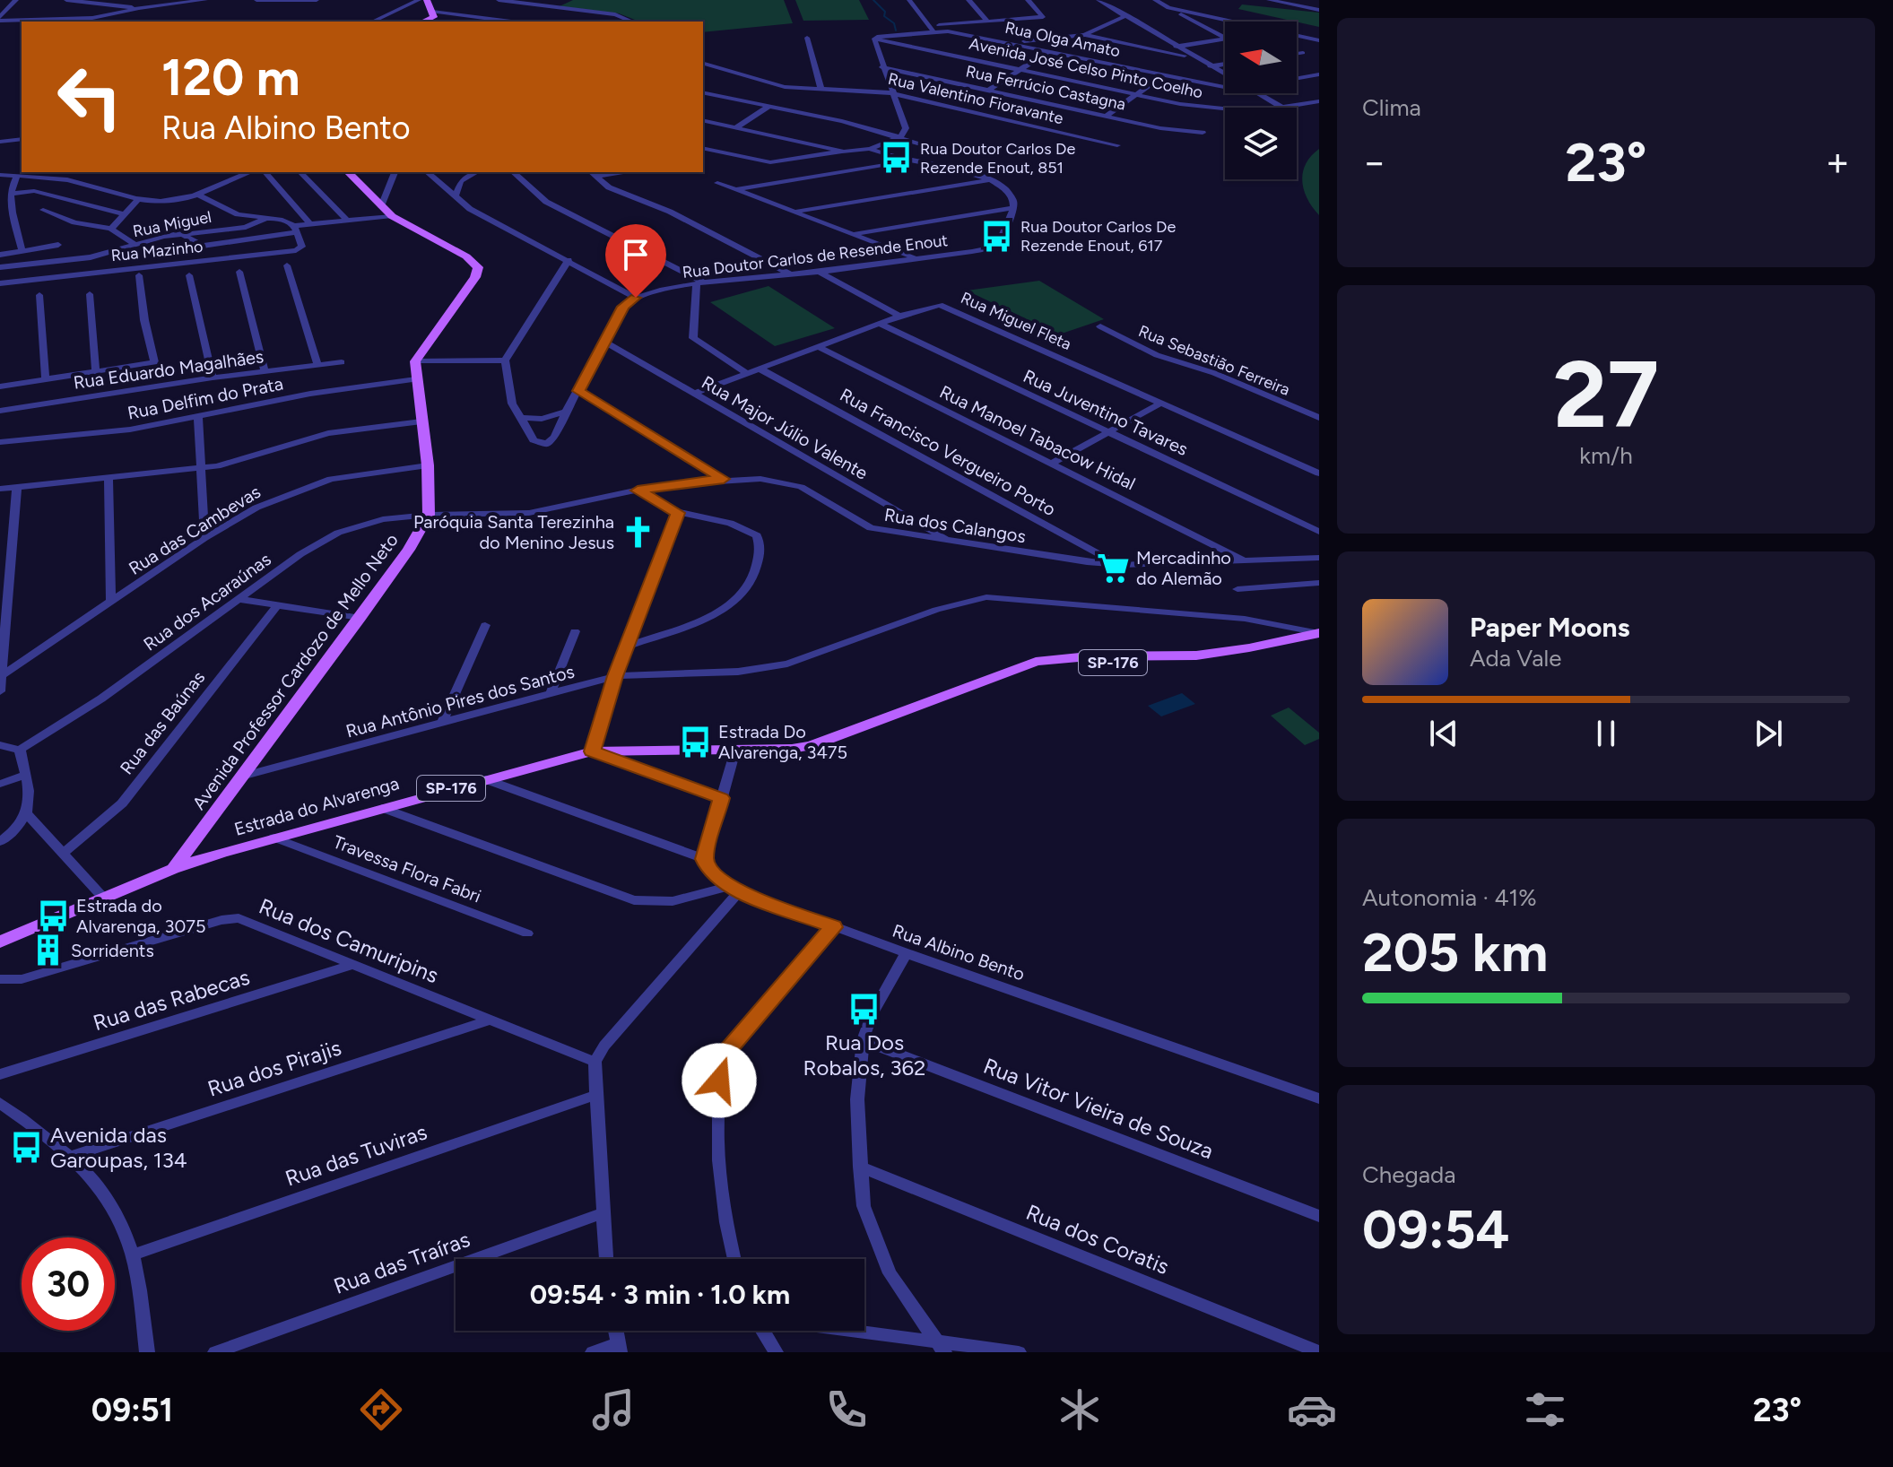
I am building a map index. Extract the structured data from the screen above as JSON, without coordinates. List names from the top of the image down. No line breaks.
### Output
{"streets":{"main road":["SP-176","Avenida Professor Cardozo de Mello Neto","Estrada do Alvarenga"],"street":["Rua Olga Amato","Avenida José Celso Pinto Coelho","Rua Ferrúcio Castagna","Rua Valentino Fioravante","Rua Miguel","Rua Mazinho","Rua Doutor Carlos de Resende Enout","Rua Miguel Fleta","Rua Sebastião Ferreira","Rua Eduardo Magalhães","Rua Delfim do Prata","Rua Juventino Tavares","Rua Major Júlio Valente","Rua Manoel Tabacow Hidal","Rua Francisco Vergueiro Porto","Rua dos Calangos","Rua das Cambevas","Rua dos Acaraúnas","Rua Antônio Pires dos Santos","Rua das Baúnas","Travessa Flora Fabri","Rua dos Camuripins","Rua Albino Bento","Rua das Rabecas","Rua dos Pirajis","Rua Vitor Vieira de Souza","Rua das Tuviras","Rua dos Coratis","Rua das Traíras"]},"crossings":[["Rua Olga Amato","Avenida José Celso Pinto Coelho"],["Rua Miguel Fleta","Rua Juventino Tavares"],["Rua Miguel Fleta","Rua Major Júlio Valente"],["Rua Miguel Fleta","Rua Manoel Tabacow Hidal"],["Rua Miguel Fleta","Rua Francisco Vergueiro Porto"],["Rua Major Júlio Valente","Rua dos Calangos"],["Rua Manoel Tabacow Hidal","Rua dos Calangos"],["Rua Francisco Vergueiro Porto","Rua dos Calangos"],["Rua dos Calangos","Rua dos Acaraúnas"],["Rua dos Calangos","Avenida Professor Cardozo de Mello Neto"],["Rua dos Acaraúnas","Avenida Professor Cardozo de Mello Neto"],["Avenida Professor Cardozo de Mello Neto","Rua Antônio Pires dos Santos"],["Avenida Professor Cardozo de Mello Neto","Estrada do Alvarenga"],["Rua Antônio Pires dos Santos","Estrada do Alvarenga"],["Estrada do Alvarenga","Travessa Flora Fabri"],["Rua dos Camuripins","Rua das Rabecas"],["Rua dos Camuripins","Rua dos Pirajis"]],"places":{"bus stop":["Rua Doutor Carlos De Rezende Enout, 851","Rua Doutor Carlos De Rezende Enout, 617","Estrada Do Alvarenga, 3475","Estrada do Alvarenga, 3075","Rua Dos Robalos, 362","Avenida das Garoupas, 134"],"church":["Paróquia Santa Terezinha do Menino Jesus"],"supermarket":["Mercadinho do Alemão"],"building":["Sorridents"]},"north":"left","page":{"tile":["Clima",["27","km/h"],["Autonomia · 41%","205 km"],["Chegada","09:54"]],"turn":["120 m","Rua Albino Bento"],"heat":["−","23°","+"],"song":["Paper Moons","Ada Vale"],"limit":"30","trip":"09:54 · 3 min · 1.0 km","tabs":["09:51","23°"]}}
